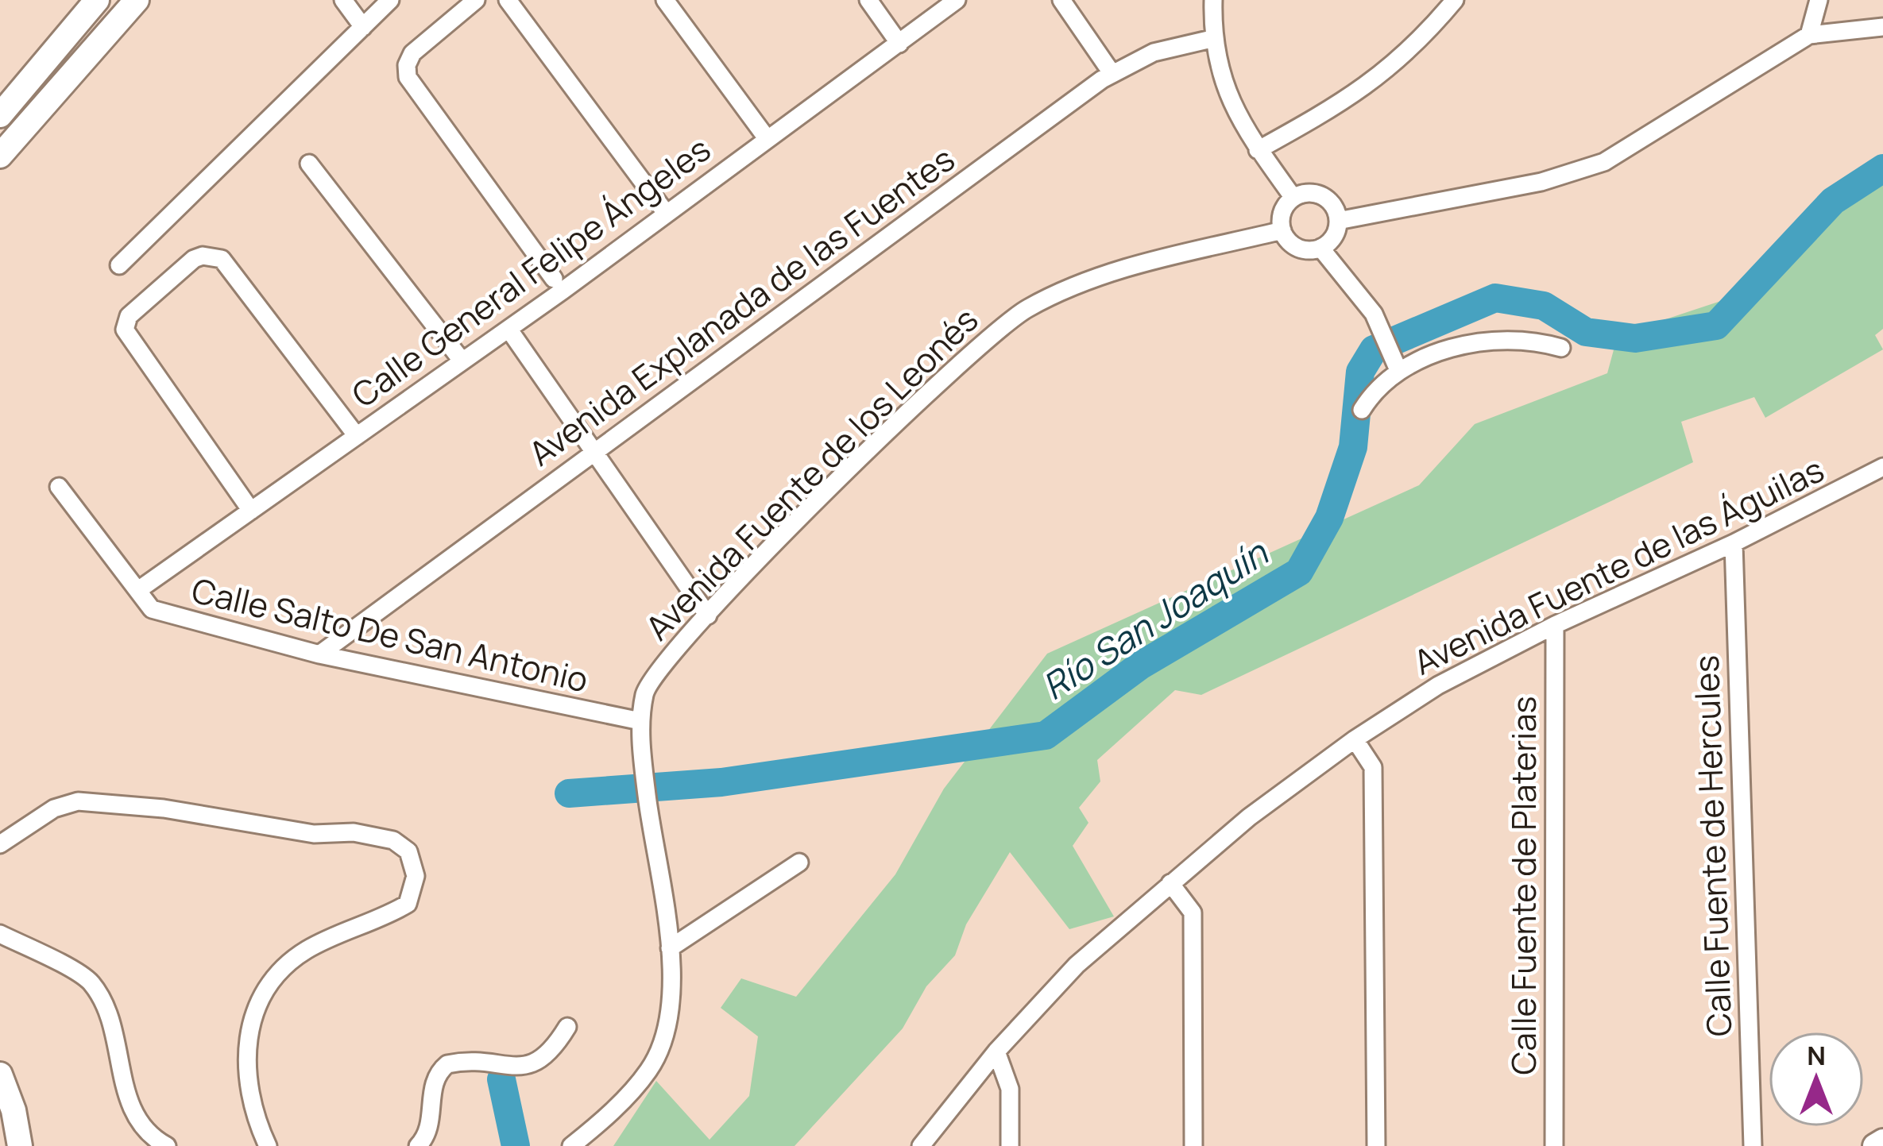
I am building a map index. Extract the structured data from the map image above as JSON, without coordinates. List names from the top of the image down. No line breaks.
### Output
{"streets":{"street":["Calle General Felipe Ángeles","Avenida Explanada de las Fuentes","Avenida Fuente de los Leonés","Avenida Fuente de las Águilas","Calle Salto De San Antonio","Calle Fuente de Hercules","Calle Fuente de Platerias"]},"crossings":[["Calle General Felipe Ángeles","Calle Salto De San Antonio"],["Avenida Explanada de las Fuentes","Calle Salto De San Antonio"],["Avenida Fuente de los Leonés","Calle Salto De San Antonio"],["Avenida Fuente de las Águilas","Calle Fuente de Hercules"],["Avenida Fuente de las Águilas","Calle Fuente de Platerias"]],"water":["Río San Joaquín"],"north":"top"}
